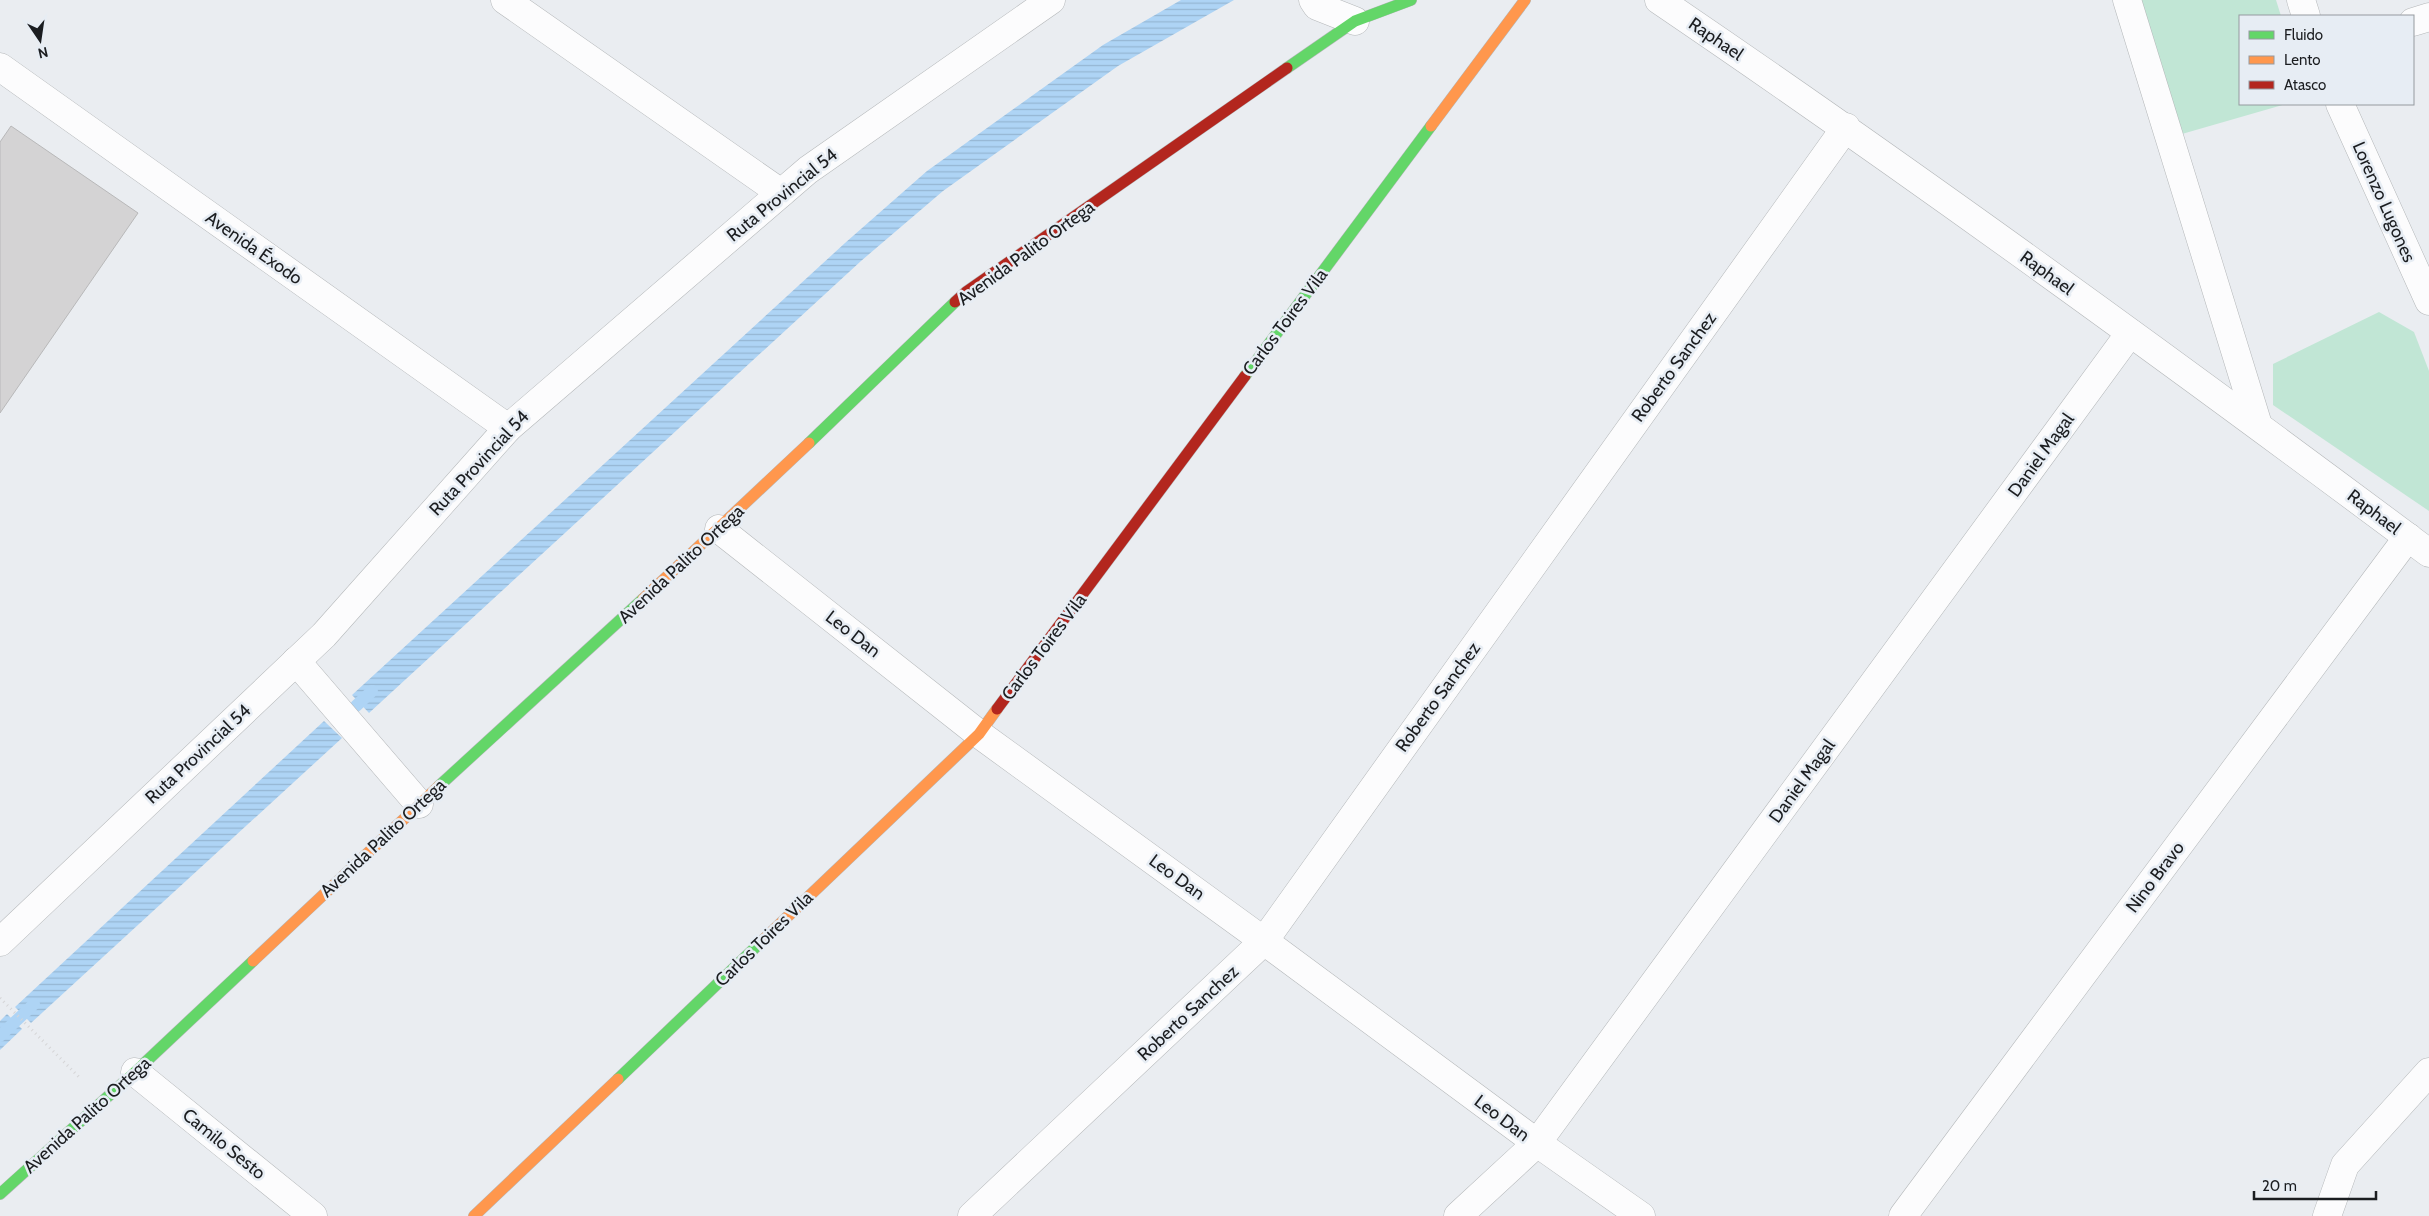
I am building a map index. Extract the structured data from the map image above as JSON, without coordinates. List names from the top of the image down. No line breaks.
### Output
{"streets":{"street":["Raphael","Ruta Provincial 54","Lorenzo Lugones","Avenida Éxodo","Avenida Palito Ortega","Carlos Toires Vila","Roberto Sanchez","Daniel Magal","Leo Dan","Nino Bravo","Camilo Sesto"]},"crossings":[["Raphael","Roberto Sanchez"],["Raphael","Daniel Magal"],["Raphael","Nino Bravo"],["Ruta Provincial 54","Avenida Éxodo"],["Avenida Palito Ortega","Leo Dan"],["Avenida Palito Ortega","Camilo Sesto"],["Carlos Toires Vila","Leo Dan"],["Roberto Sanchez","Leo Dan"],["Daniel Magal","Leo Dan"]],"legend":["Fluido","Lento","Atasco"],"scale_bar":"20 m","north":"bottom"}
